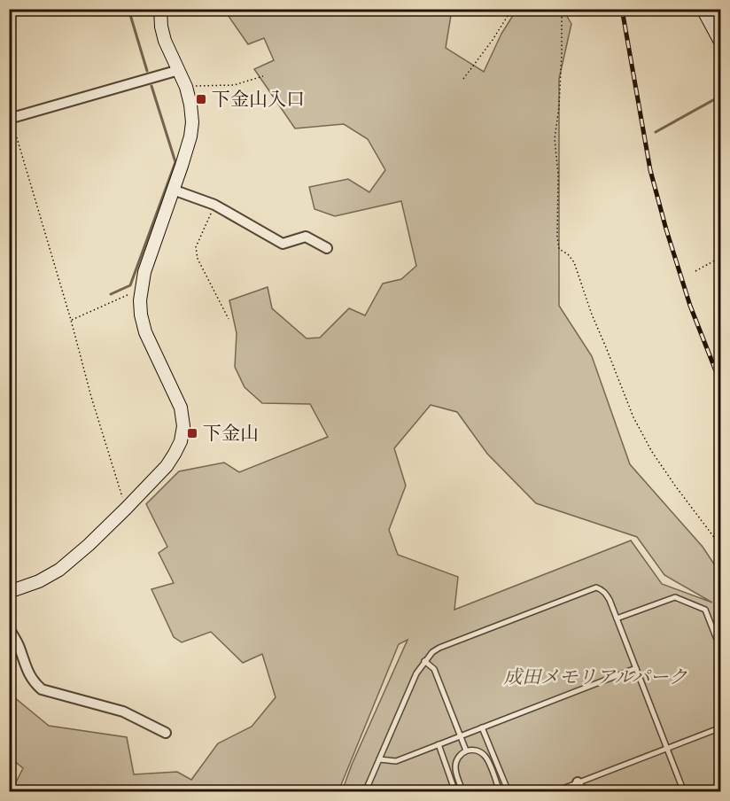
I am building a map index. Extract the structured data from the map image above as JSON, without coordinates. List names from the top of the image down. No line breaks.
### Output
{"parks":["成田メモリアルパーク"],"places":{"transit":["下金山入口","下金山"]}}
